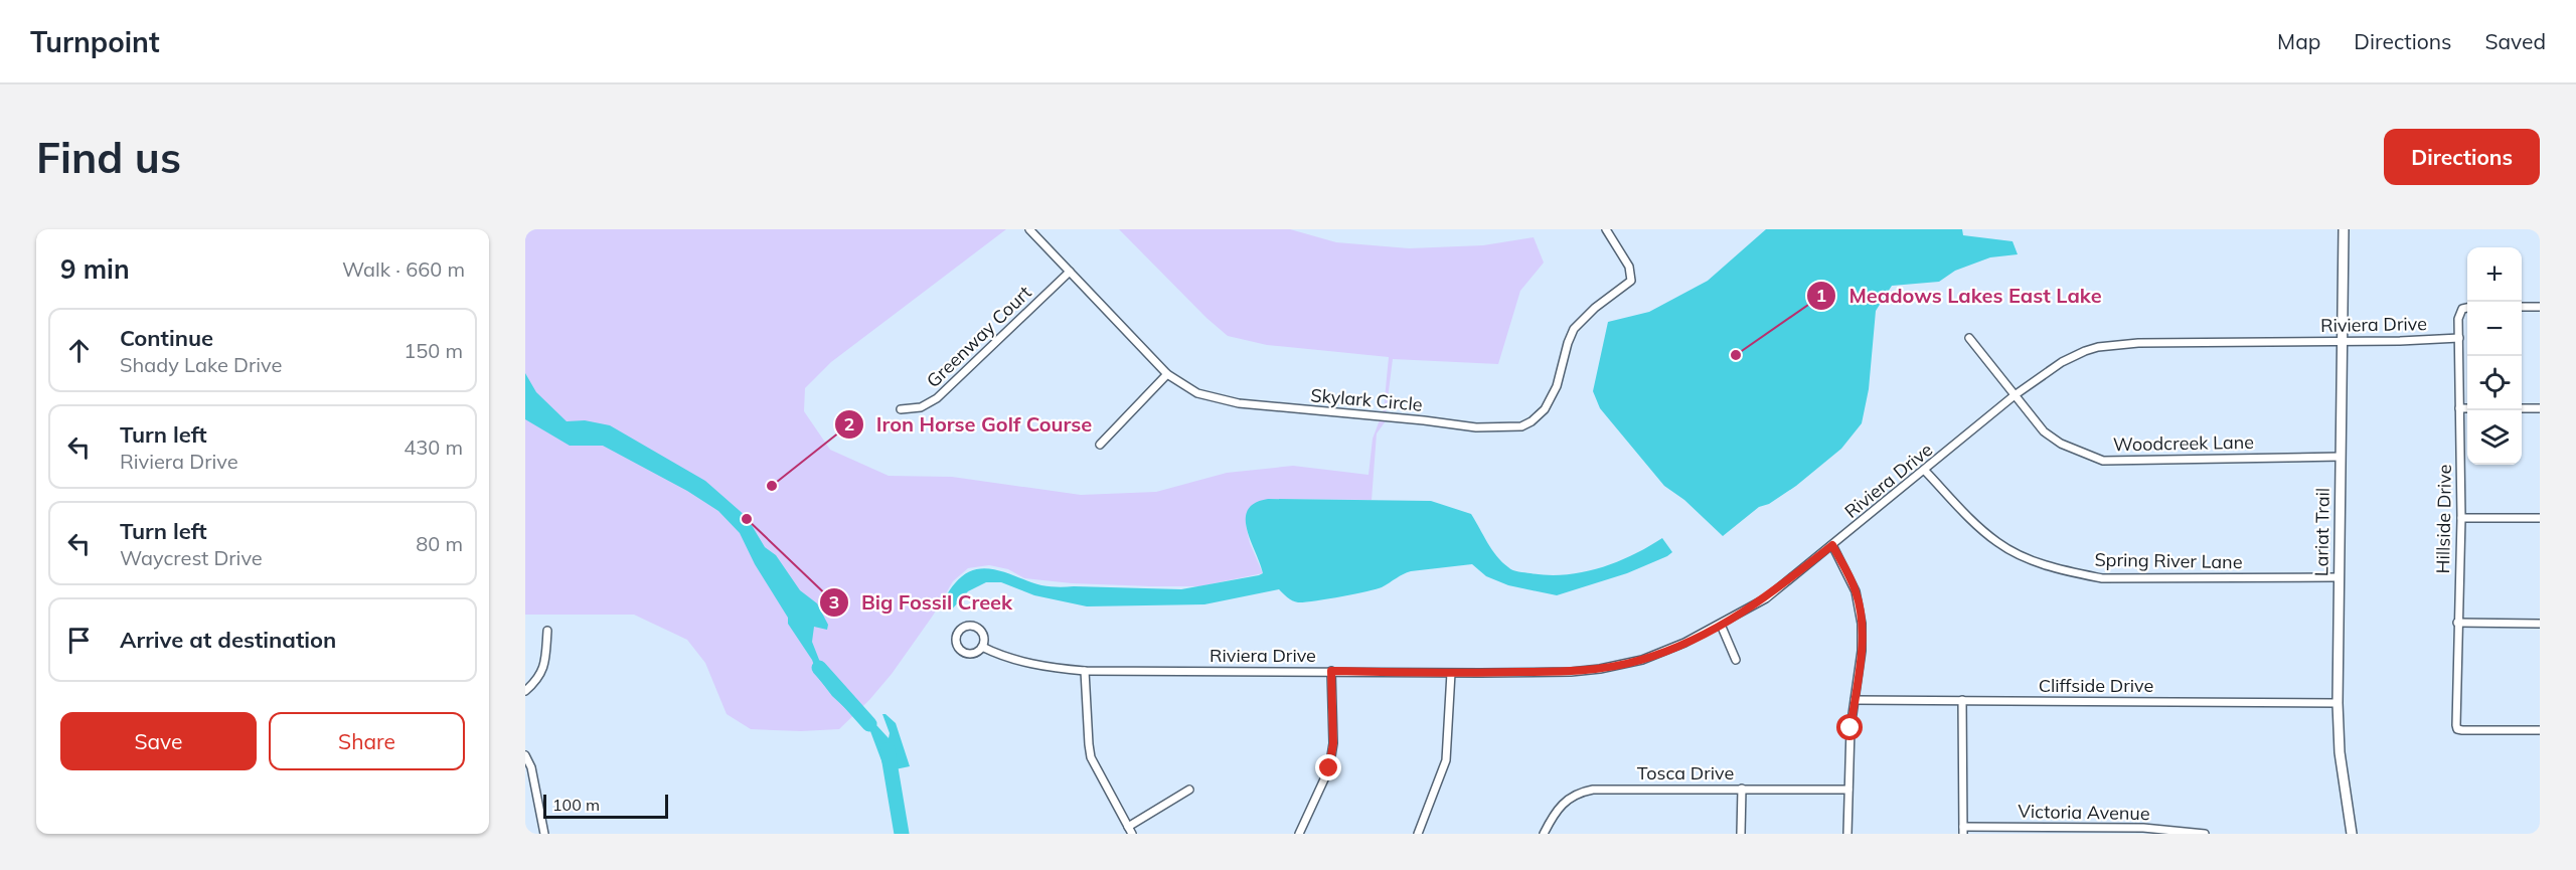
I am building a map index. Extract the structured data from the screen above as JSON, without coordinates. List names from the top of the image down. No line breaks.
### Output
{"streets":{"street":["Riviera Drive","Greenway Court","Skylark Circle","Woodcreek Lane","Hillside Drive","Lariat Trail","Spring River Lane","Cliffside Drive","Tosca Drive","Victoria Avenue"]},"crossings":[["Riviera Drive","Woodcreek Lane"],["Riviera Drive","Hillside Drive"],["Riviera Drive","Lariat Trail"],["Riviera Drive","Spring River Lane"],["Greenway Court","Skylark Circle"],["Woodcreek Lane","Lariat Trail"],["Lariat Trail","Spring River Lane"],["Lariat Trail","Cliffside Drive"]],"places":["Meadows Lakes East Lake","Iron Horse Golf Course","Big Fossil Creek"],"scale_bar":"100 m","page":{"header":"Turnpoint","nav":["Map","Directions","Saved"],"buttons":["Directions",["Save","Share"]],"title":"Find us","heading":["9 min","Walk · 660 m"],"map_buttons":["+","−"],"list":[["Continue","Shady Lake Drive","150 m"],["Turn left","Riviera Drive","430 m"],["Turn left","Waycrest Drive","80 m"],"Arrive at destination"],"scale":"100 m"}}
